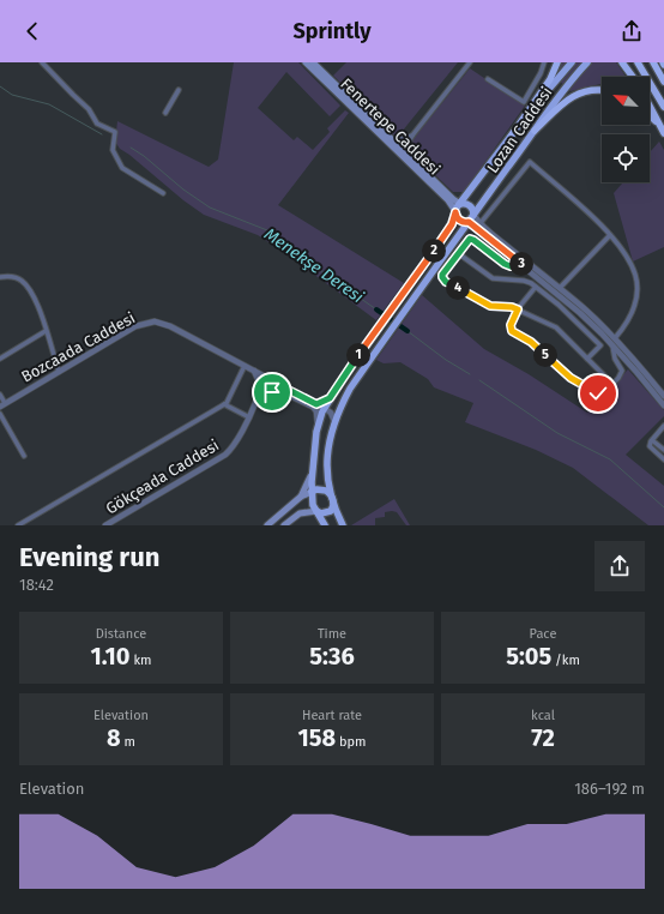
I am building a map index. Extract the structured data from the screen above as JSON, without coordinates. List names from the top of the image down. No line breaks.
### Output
{"streets":{"main road":["Fenertepe Caddesi","Lozan Caddesi"],"street":["Bozcaada Caddesi","Gökçeada Caddesi"]},"crossings":[["Fenertepe Caddesi","Lozan Caddesi"]],"water":["Menekşe Deresi"],"north":"top left","page":{"header":"Sprintly","pins":["2","3","4","1","5"],"heading":["Evening run","18:42"],"stats":[["Distance","1.10 km"],["Time","5:36"],["Pace","5:05 /km"],["Elevation","8 m"],["Heart rate","158 bpm"],["kcal","72"]],"chart":["Elevation","186–192 m"]}}
